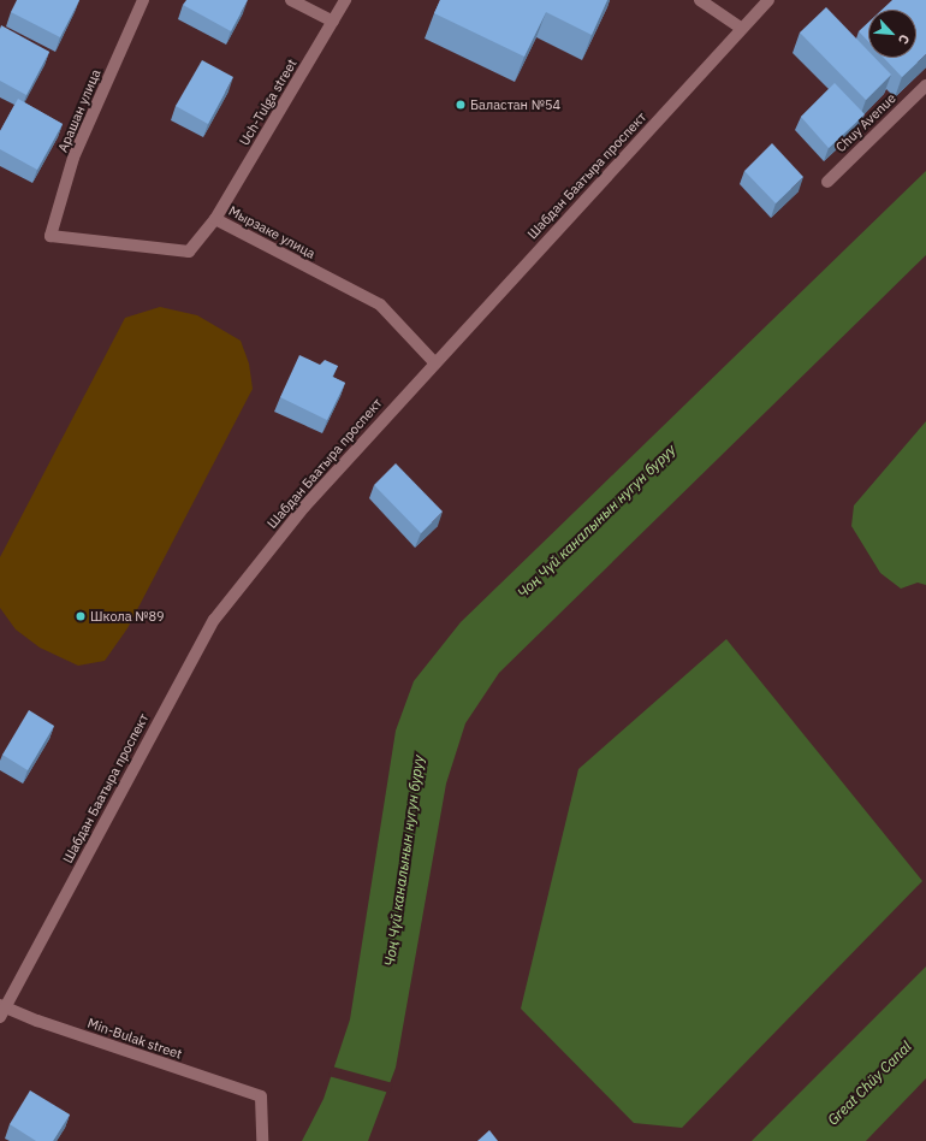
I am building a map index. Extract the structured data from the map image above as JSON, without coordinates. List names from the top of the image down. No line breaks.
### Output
{"streets":{"street":["Uch-Tulga street","Арашан улица","Chuy Avenue","Шабдан Баатыра проспект","Мырзаке улица","Min-Bulak street"]},"crossings":[["Uch-Tulga street","Мырзаке улица"],["Арашан улица","Мырзаке улица"],["Шабдан Баатыра проспект","Мырзаке улица"],["Шабдан Баатыра проспект","Min-Bulak street"]],"water":["Чоң Чүй каналынын нугун буруу","Great Chüy Canal"],"places":["Баластан №54","Школа №89"],"north":"bottom right"}
